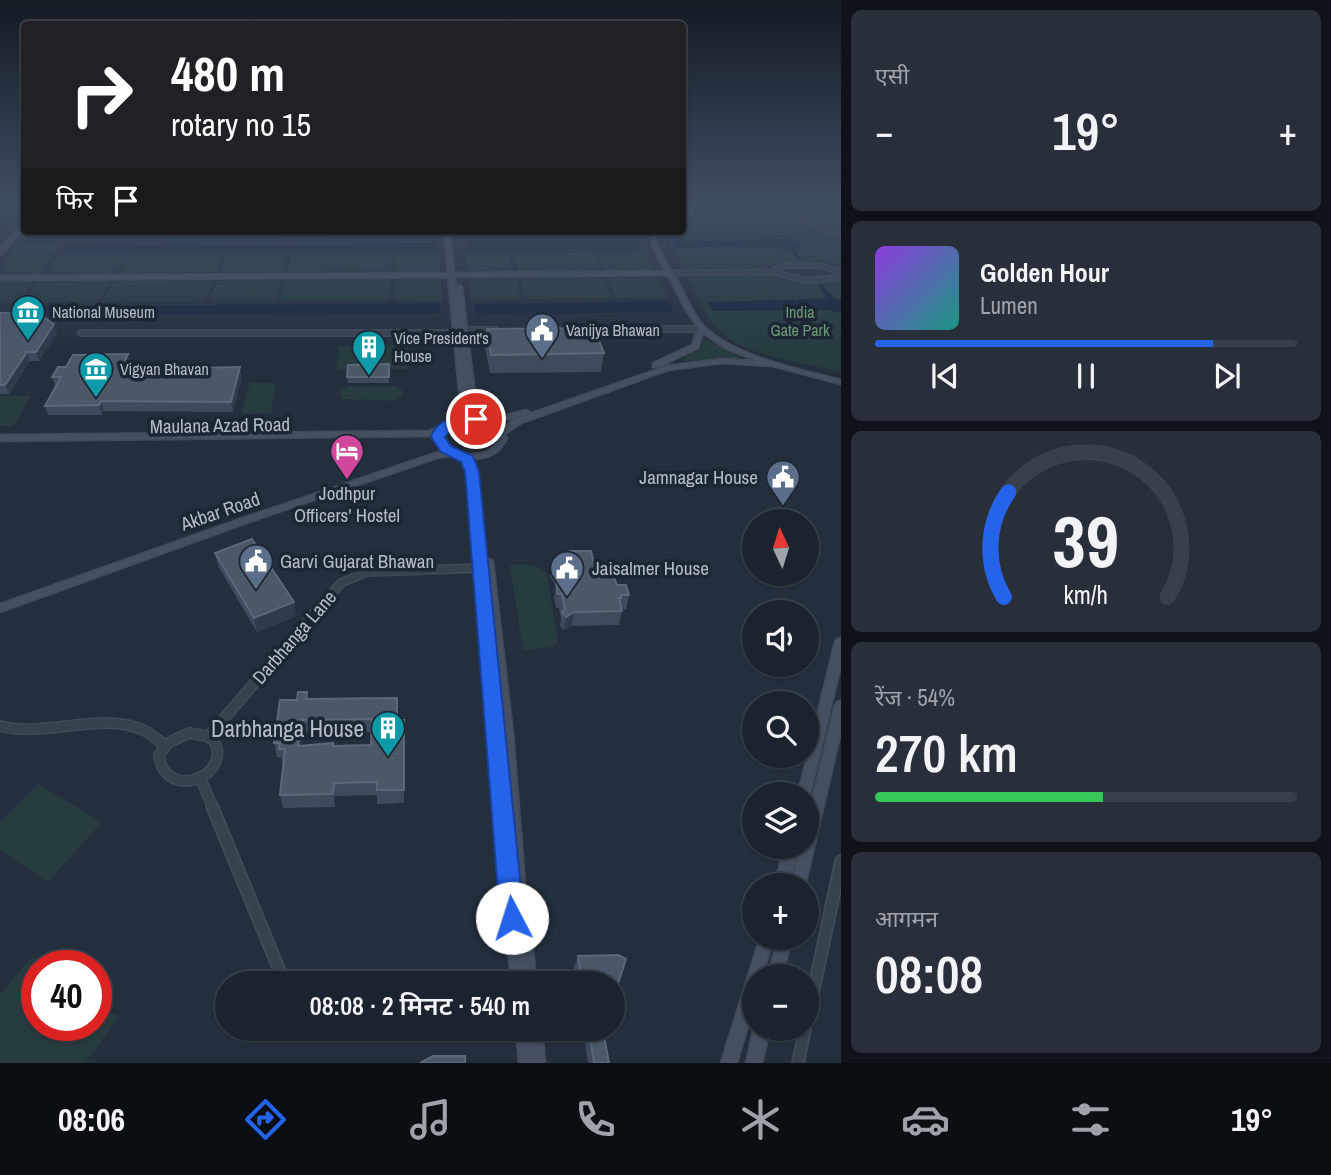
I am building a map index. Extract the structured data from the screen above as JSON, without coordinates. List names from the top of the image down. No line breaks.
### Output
{"streets":{"main road":["Maulana Azad Road","Akbar Road"],"street":["Darbhanga Lane"]},"crossings":[["Maulana Azad Road","Akbar Road"]],"parks":["India Gate Park"],"places":{"museum":["National Museum","Vigyan Bhavan"],"public building":["Vanijya Bhawan","Jamnagar House","Garvi Gujarat Bhawan","Jaisalmer House"],"building":["Vice President's House","Darbhanga House"],"hotel":["Jodhpur Officers' Hostel"]},"north":"top","page":{"tile":["एसी",["रेंज · 54%","270 km"],["आगमन","08:08"]],"turn":["480 m","rotary no 15"],"heat":["−","19°","+"],"then":"फिर","song":["Golden Hour","Lumen"],"map_buttons":["+","−"],"limit":"40","trip":"08:08 · 2 मिनट · 540 m","tabs":["08:06","19°"],"gauge":["39","km/h"]}}
